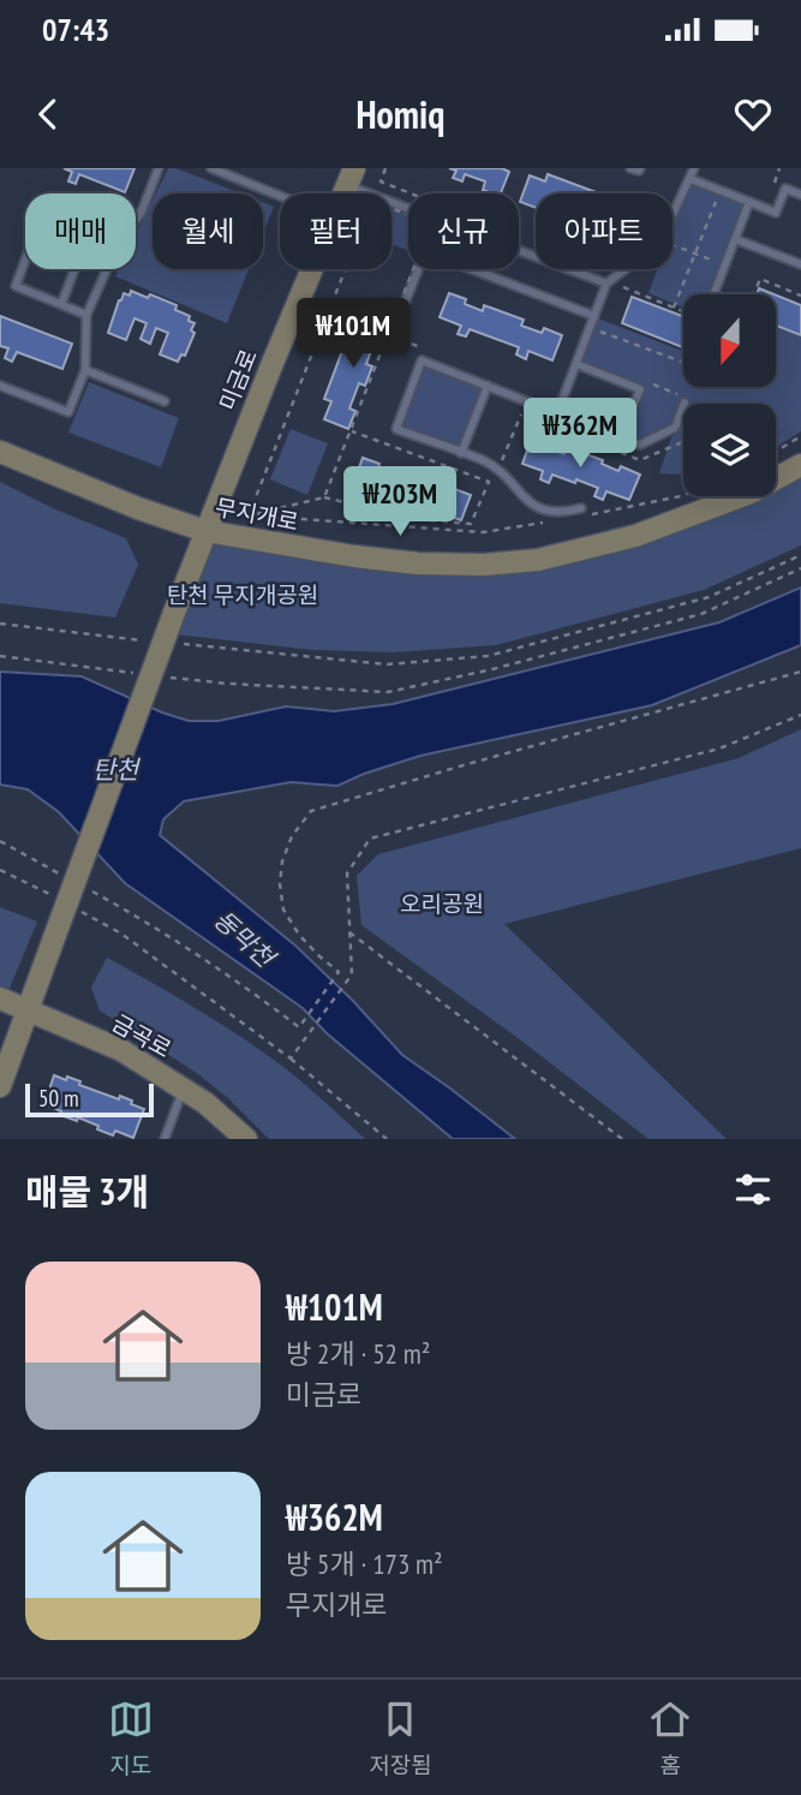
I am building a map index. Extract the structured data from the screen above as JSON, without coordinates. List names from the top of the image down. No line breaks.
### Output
{"streets":{"main road":["미금로","무지개로","금곡로"]},"crossings":[["미금로","무지개로"],["미금로","금곡로"]],"water":["탄천","동막천"],"parks":["탄천 무지개공원","오리공원"],"scale_bar":"50 m","north":"bottom","page":{"status":"07:43","header":"Homiq","chip":["매매","월세","필터","신규","아파트"],"price":["₩101M","₩362M","₩203M"],"scale":"50 m","heading":"매물 3개","list":[{"name":"₩101M","note":"방 2개 · 52 m² · 미금로"},{"name":"₩362M","note":"방 5개 · 173 m² · 무지개로"}],"tabs":["지도","저장됨","홈"]}}
